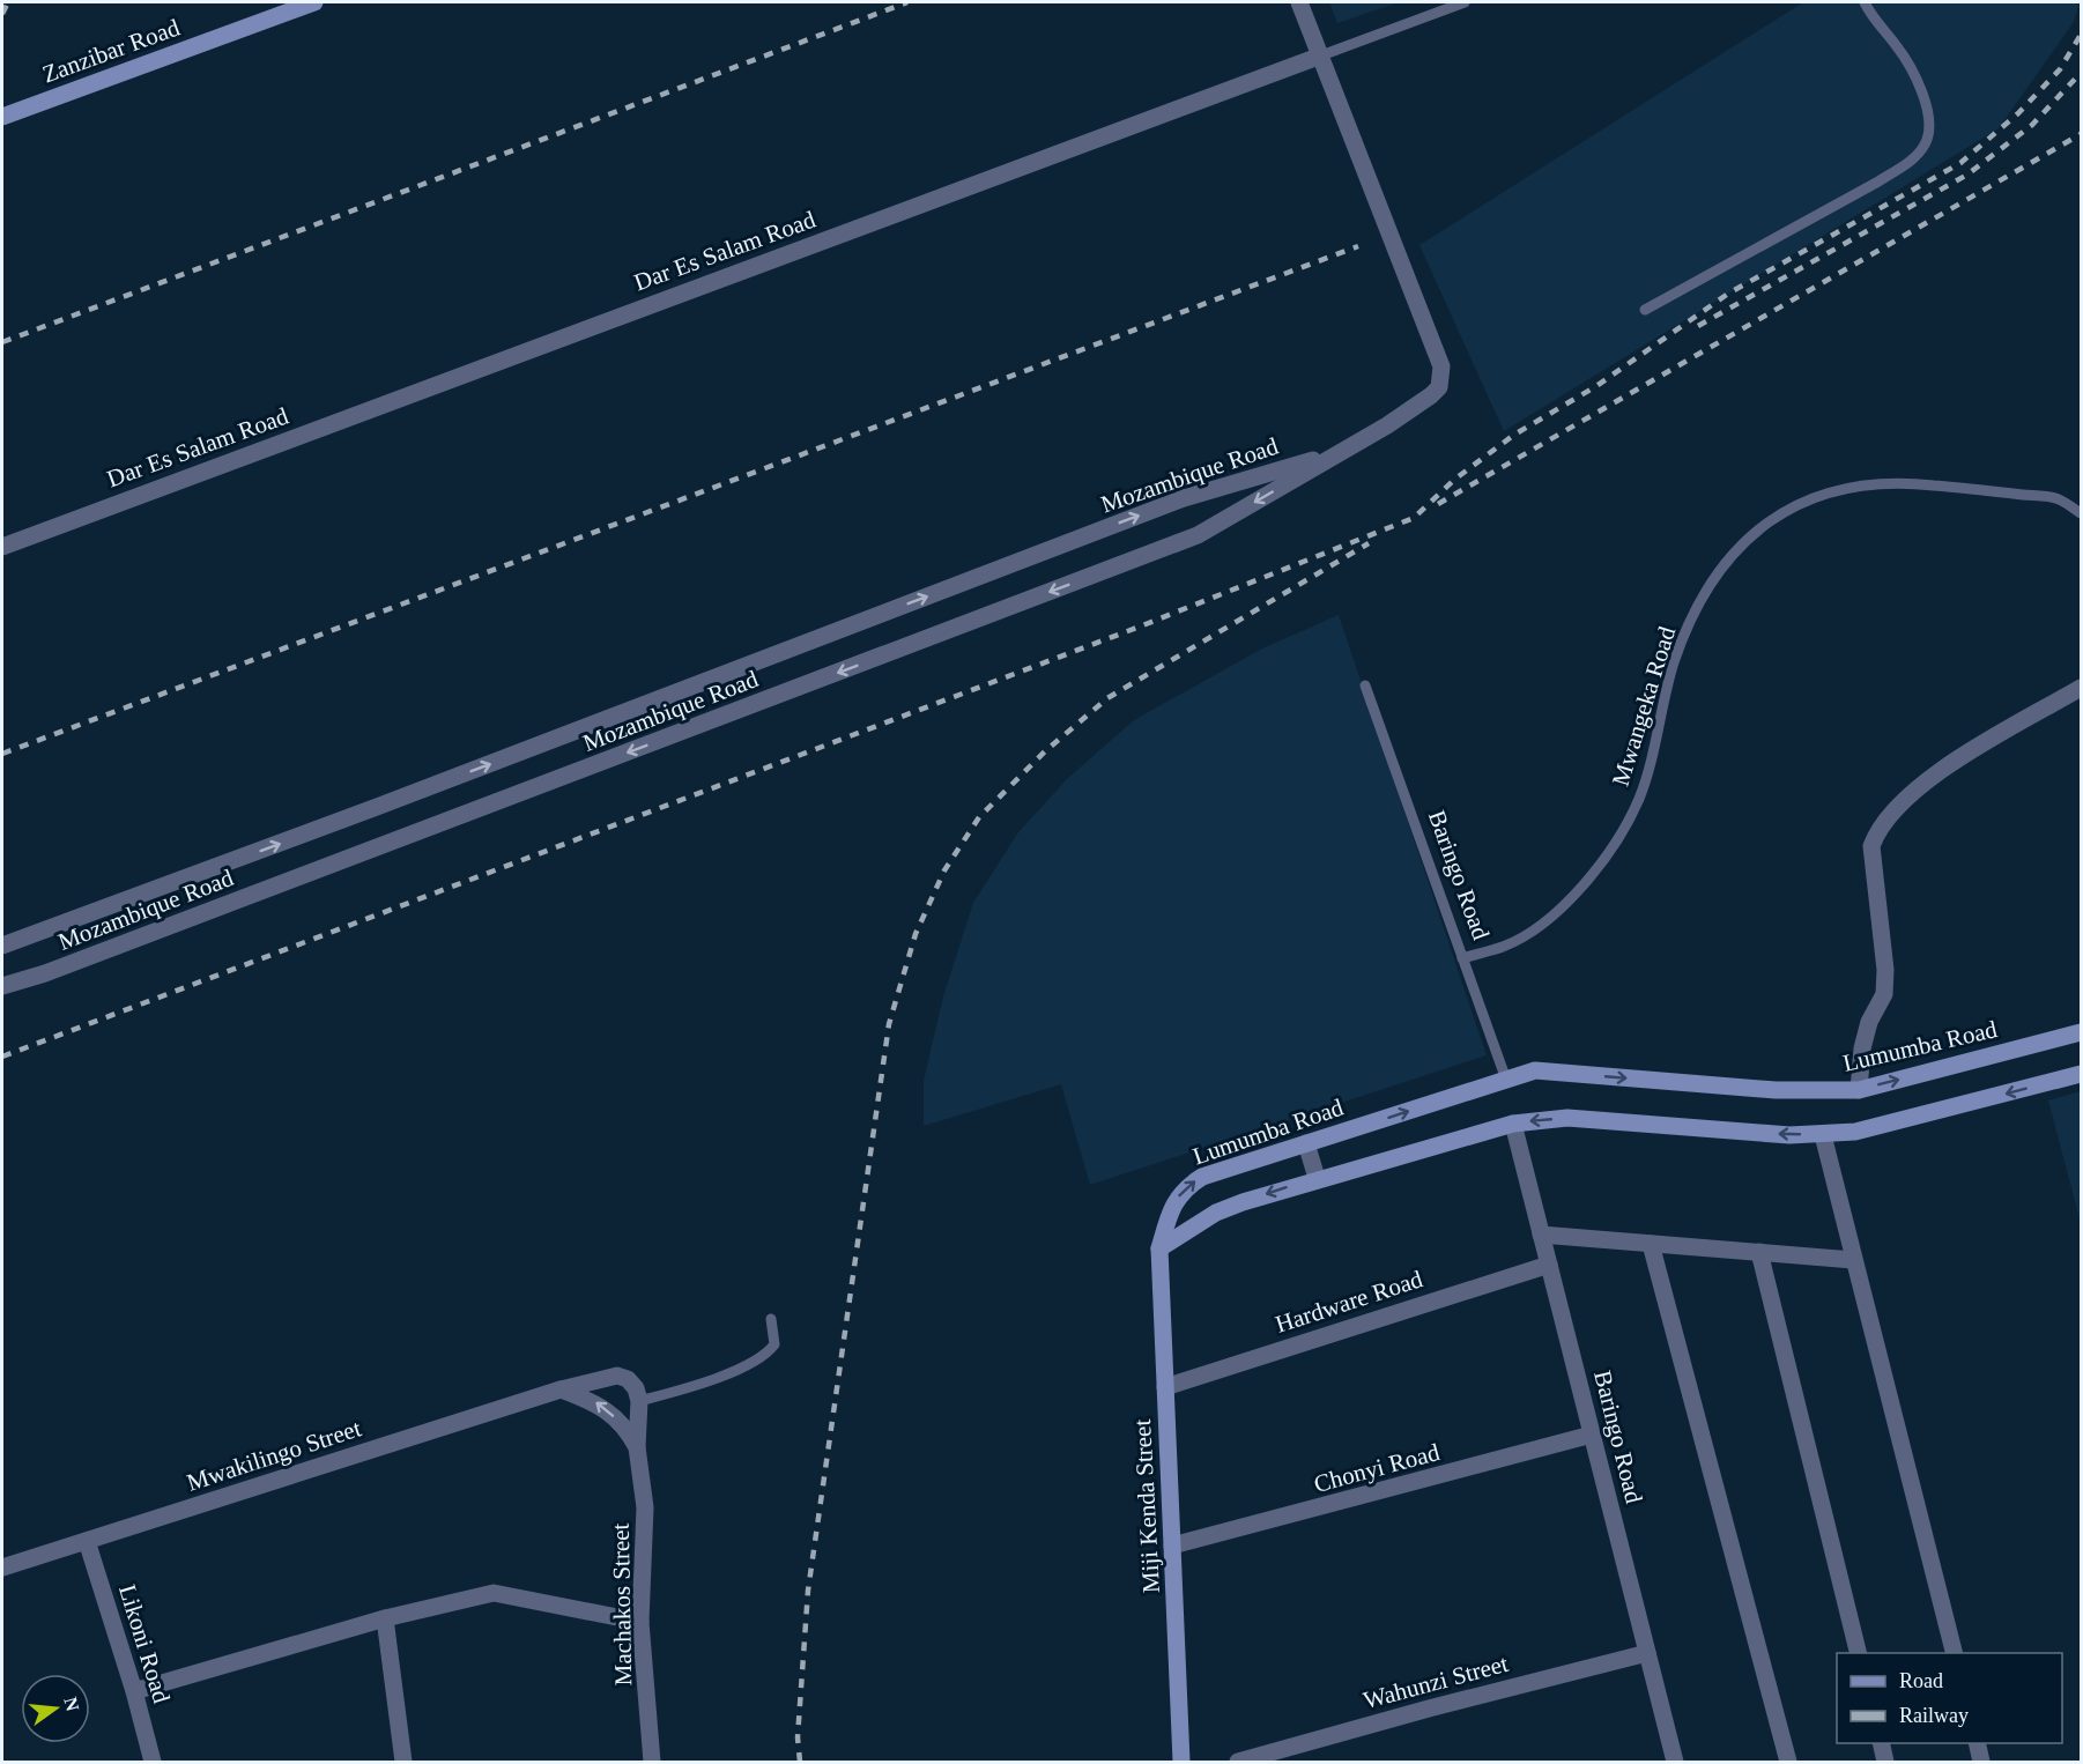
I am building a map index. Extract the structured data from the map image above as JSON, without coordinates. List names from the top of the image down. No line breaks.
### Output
{"streets":{"main road":["Zanzibar Road","Lumumba Road","Miji Kenda Street"],"street":["Dar Es Salam Road","Mozambique Road","Baringo Road","Hardware Road","Mwakilingo Street","Chonyi Road","Machakos Street","Likoni Road","Wahunzi Street"],"lane":["Mwangeka Road"]},"crossings":[["Dar Es Salam Road","Mozambique Road"],["Mwangeka Road","Baringo Road"],["Baringo Road","Lumumba Road"],["Baringo Road","Hardware Road"],["Baringo Road","Chonyi Road"],["Baringo Road","Wahunzi Street"],["Lumumba Road","Miji Kenda Street"],["Hardware Road","Miji Kenda Street"],["Mwakilingo Street","Machakos Street"],["Mwakilingo Street","Likoni Road"],["Chonyi Road","Miji Kenda Street"]],"legend":["Road","Railway"],"north":"right"}
